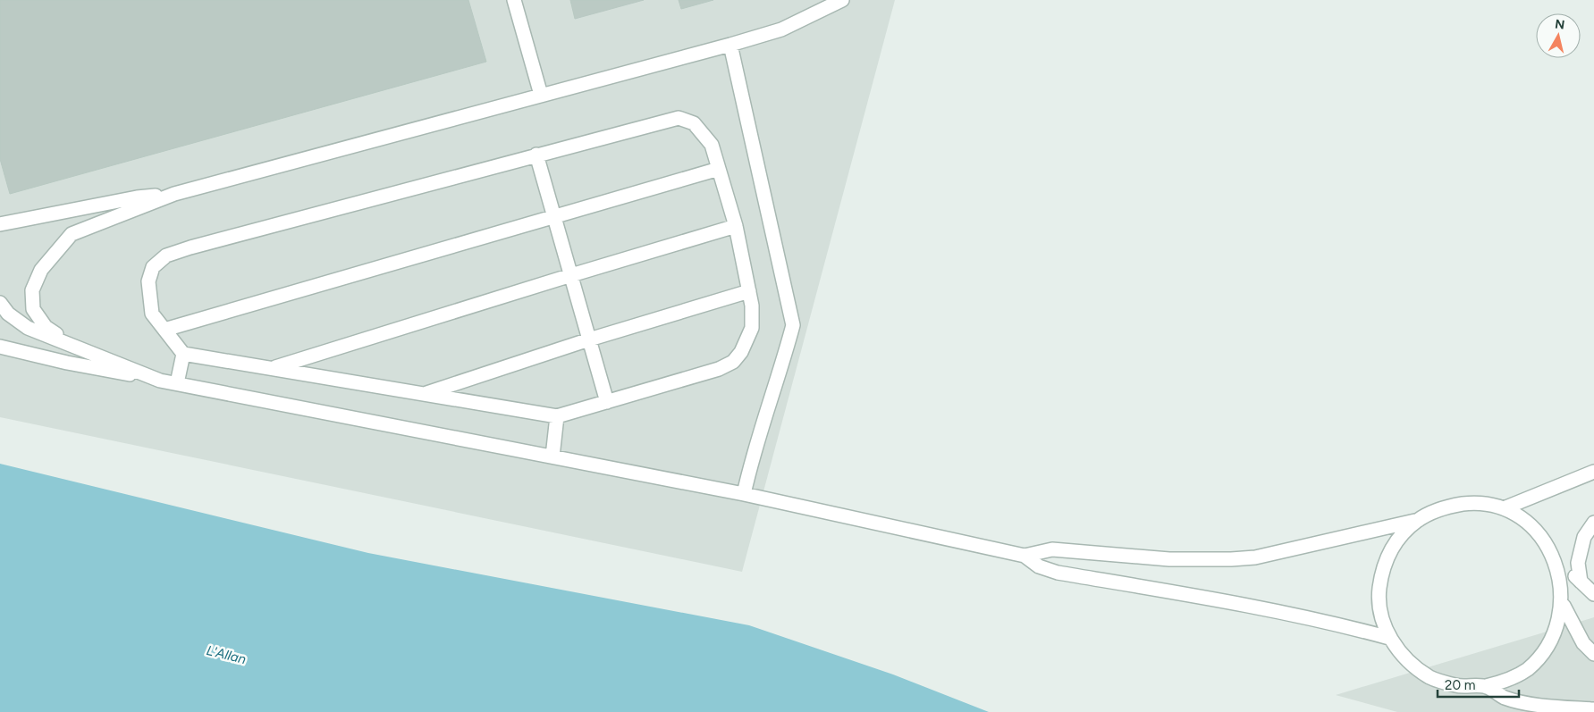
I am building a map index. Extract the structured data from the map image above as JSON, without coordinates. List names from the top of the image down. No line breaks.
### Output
{"water":["L'Allan"],"scale_bar":"20 m","north":"top"}
